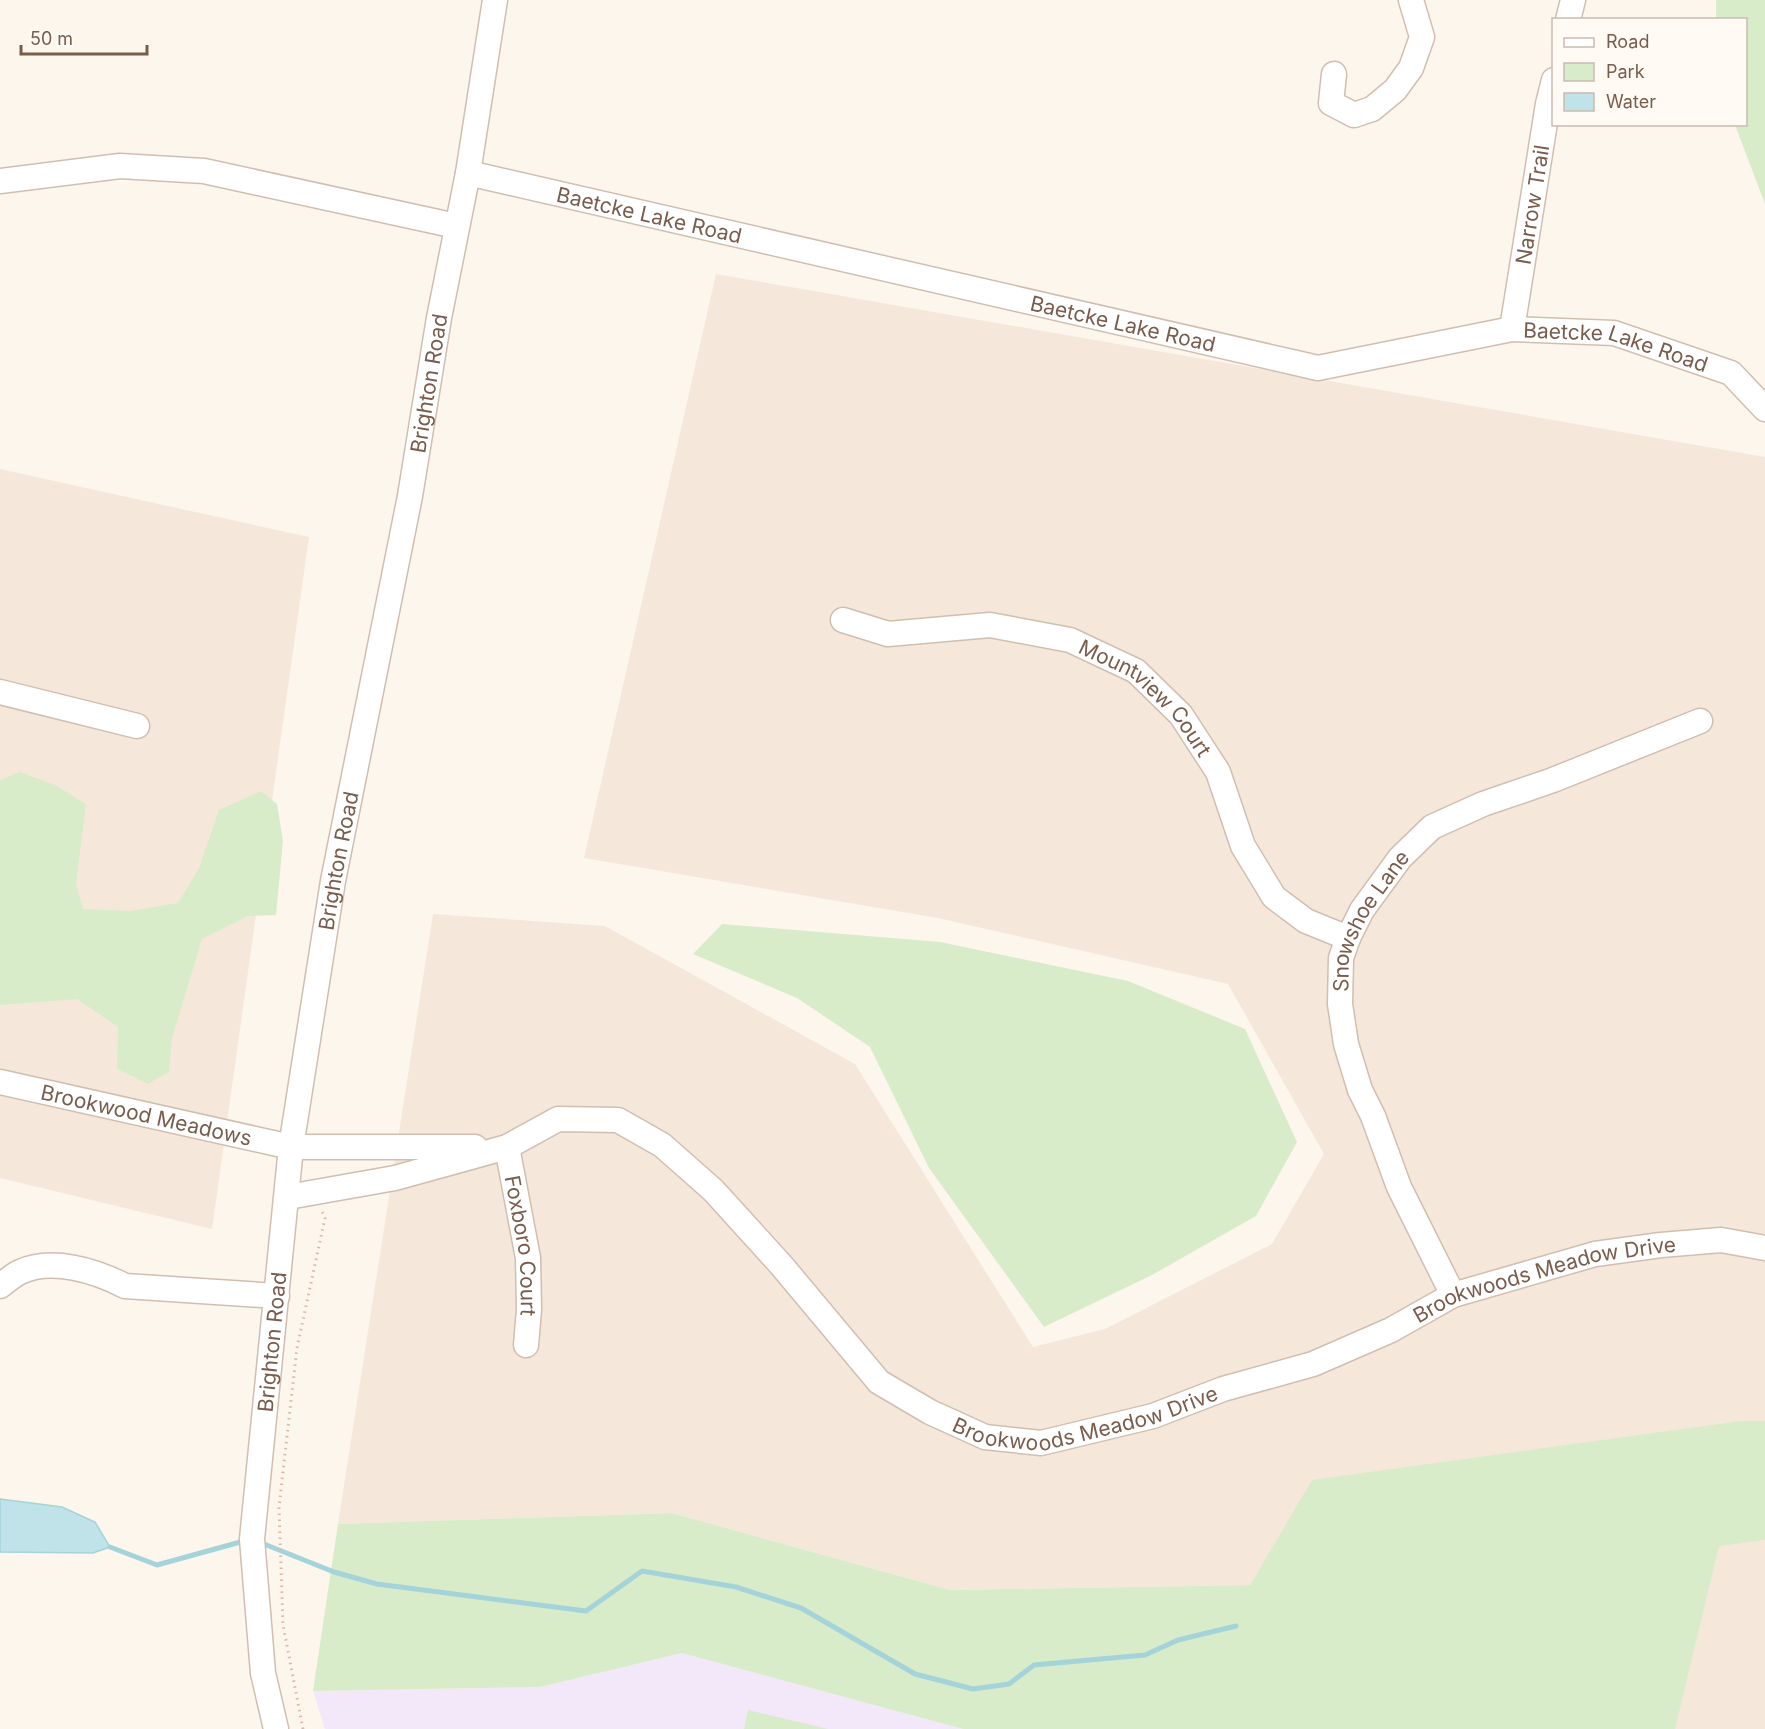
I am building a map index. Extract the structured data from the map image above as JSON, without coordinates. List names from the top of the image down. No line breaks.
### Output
{"streets":{"street":["Narrow Trail","Baetcke Lake Road","Brighton Road","Mountview Court","Snowshoe Lane","Brookwood Meadows","Foxboro Court","Brookwoods Meadow Drive"]},"crossings":[["Narrow Trail","Baetcke Lake Road"],["Baetcke Lake Road","Brighton Road"],["Brighton Road","Brookwood Meadows"],["Brighton Road","Brookwoods Meadow Drive"],["Mountview Court","Snowshoe Lane"],["Snowshoe Lane","Brookwoods Meadow Drive"],["Brookwood Meadows","Brookwoods Meadow Drive"],["Foxboro Court","Brookwoods Meadow Drive"]],"legend":["Road","Park","Water"],"scale_bar":"50 m"}
